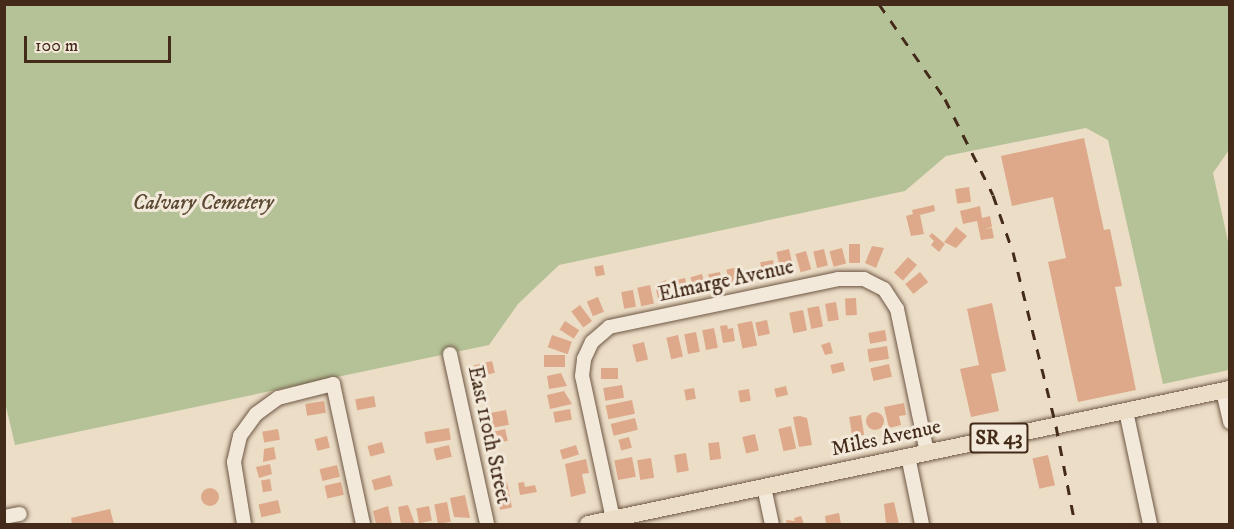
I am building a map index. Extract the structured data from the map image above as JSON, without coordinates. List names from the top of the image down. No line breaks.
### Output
{"streets":{"main road":["Miles Avenue","SR 43"],"street":["Elmarge Avenue","East 110th Street"]},"crossings":[["Elmarge Avenue","Miles Avenue"]],"parks":["Calvary Cemetery"],"scale_bar":"100 m"}
